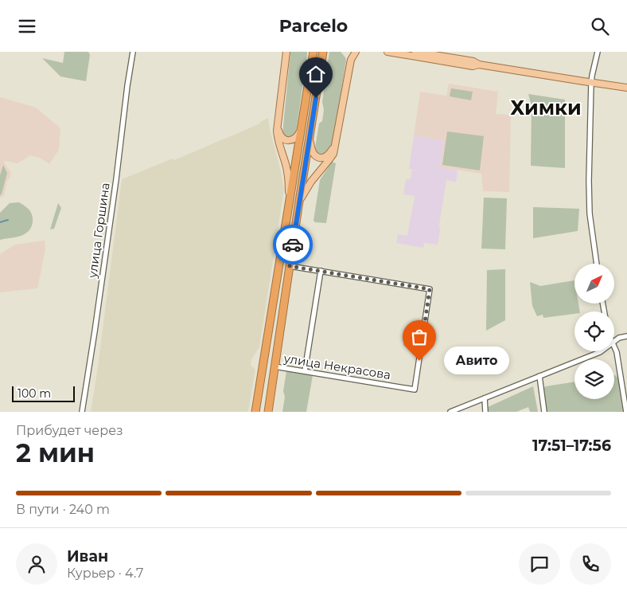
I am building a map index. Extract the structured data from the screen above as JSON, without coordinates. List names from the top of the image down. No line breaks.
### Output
{"streets":{"street":["улица Горшина","улица Некрасова"]},"districts":["Химки"],"places":["Авито"],"scale_bar":"100 m","north":"top right","page":{"header":"Parcelo","bubble":"Авито","scale":"100 m","heading":["2 мин","Прибудет через","17:51–17:56"],"panel":["Иван","Курьер · 4.7"],"bar":"В пути · 240 m"}}
